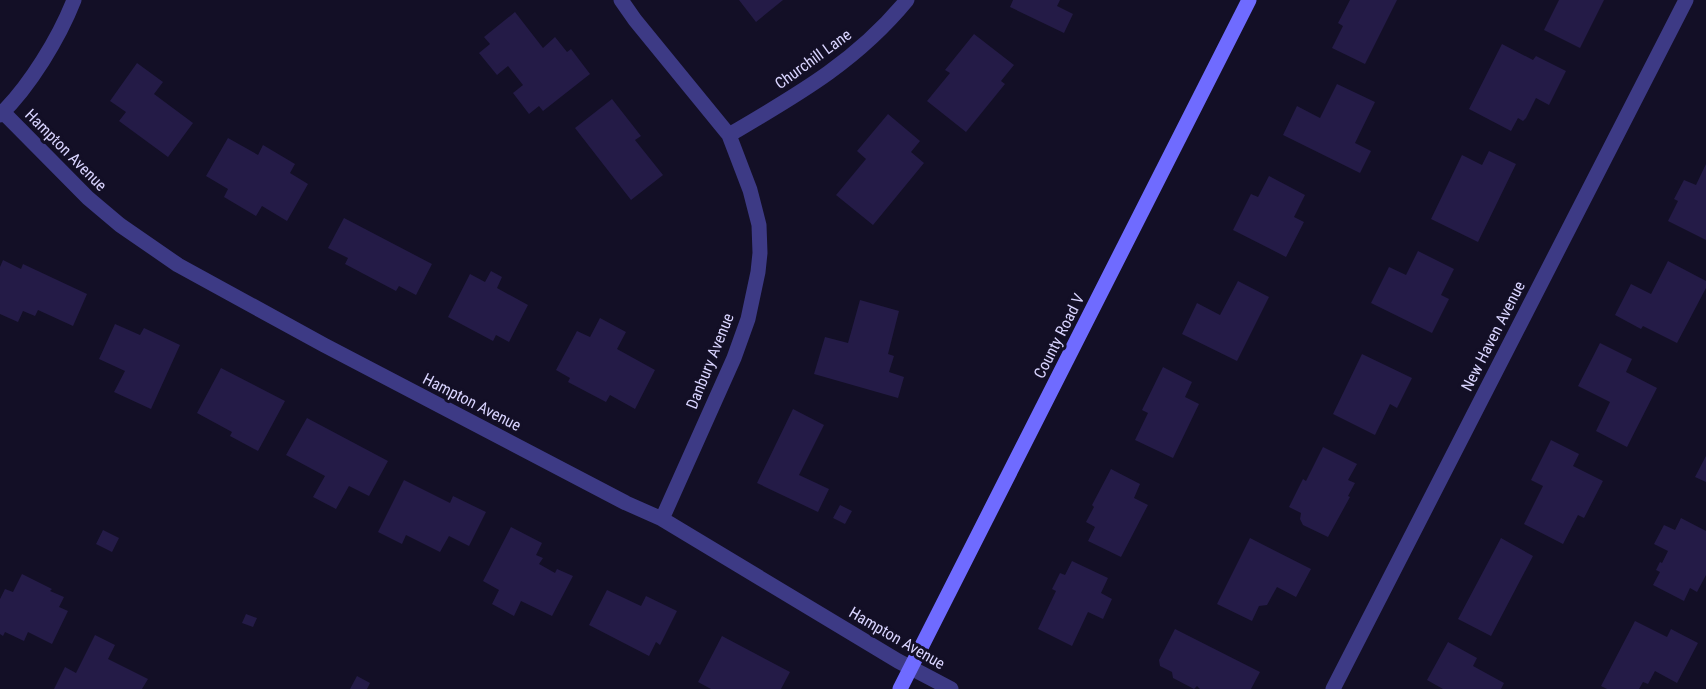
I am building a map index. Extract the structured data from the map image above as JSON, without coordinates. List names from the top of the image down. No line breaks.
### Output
{"streets":{"main road":["County Road V"],"street":["Churchill Lane","Hampton Avenue","New Haven Avenue","Danbury Avenue"]},"crossings":[["Churchill Lane","Danbury Avenue"],["Hampton Avenue","County Road V"],["Hampton Avenue","Danbury Avenue"]]}
